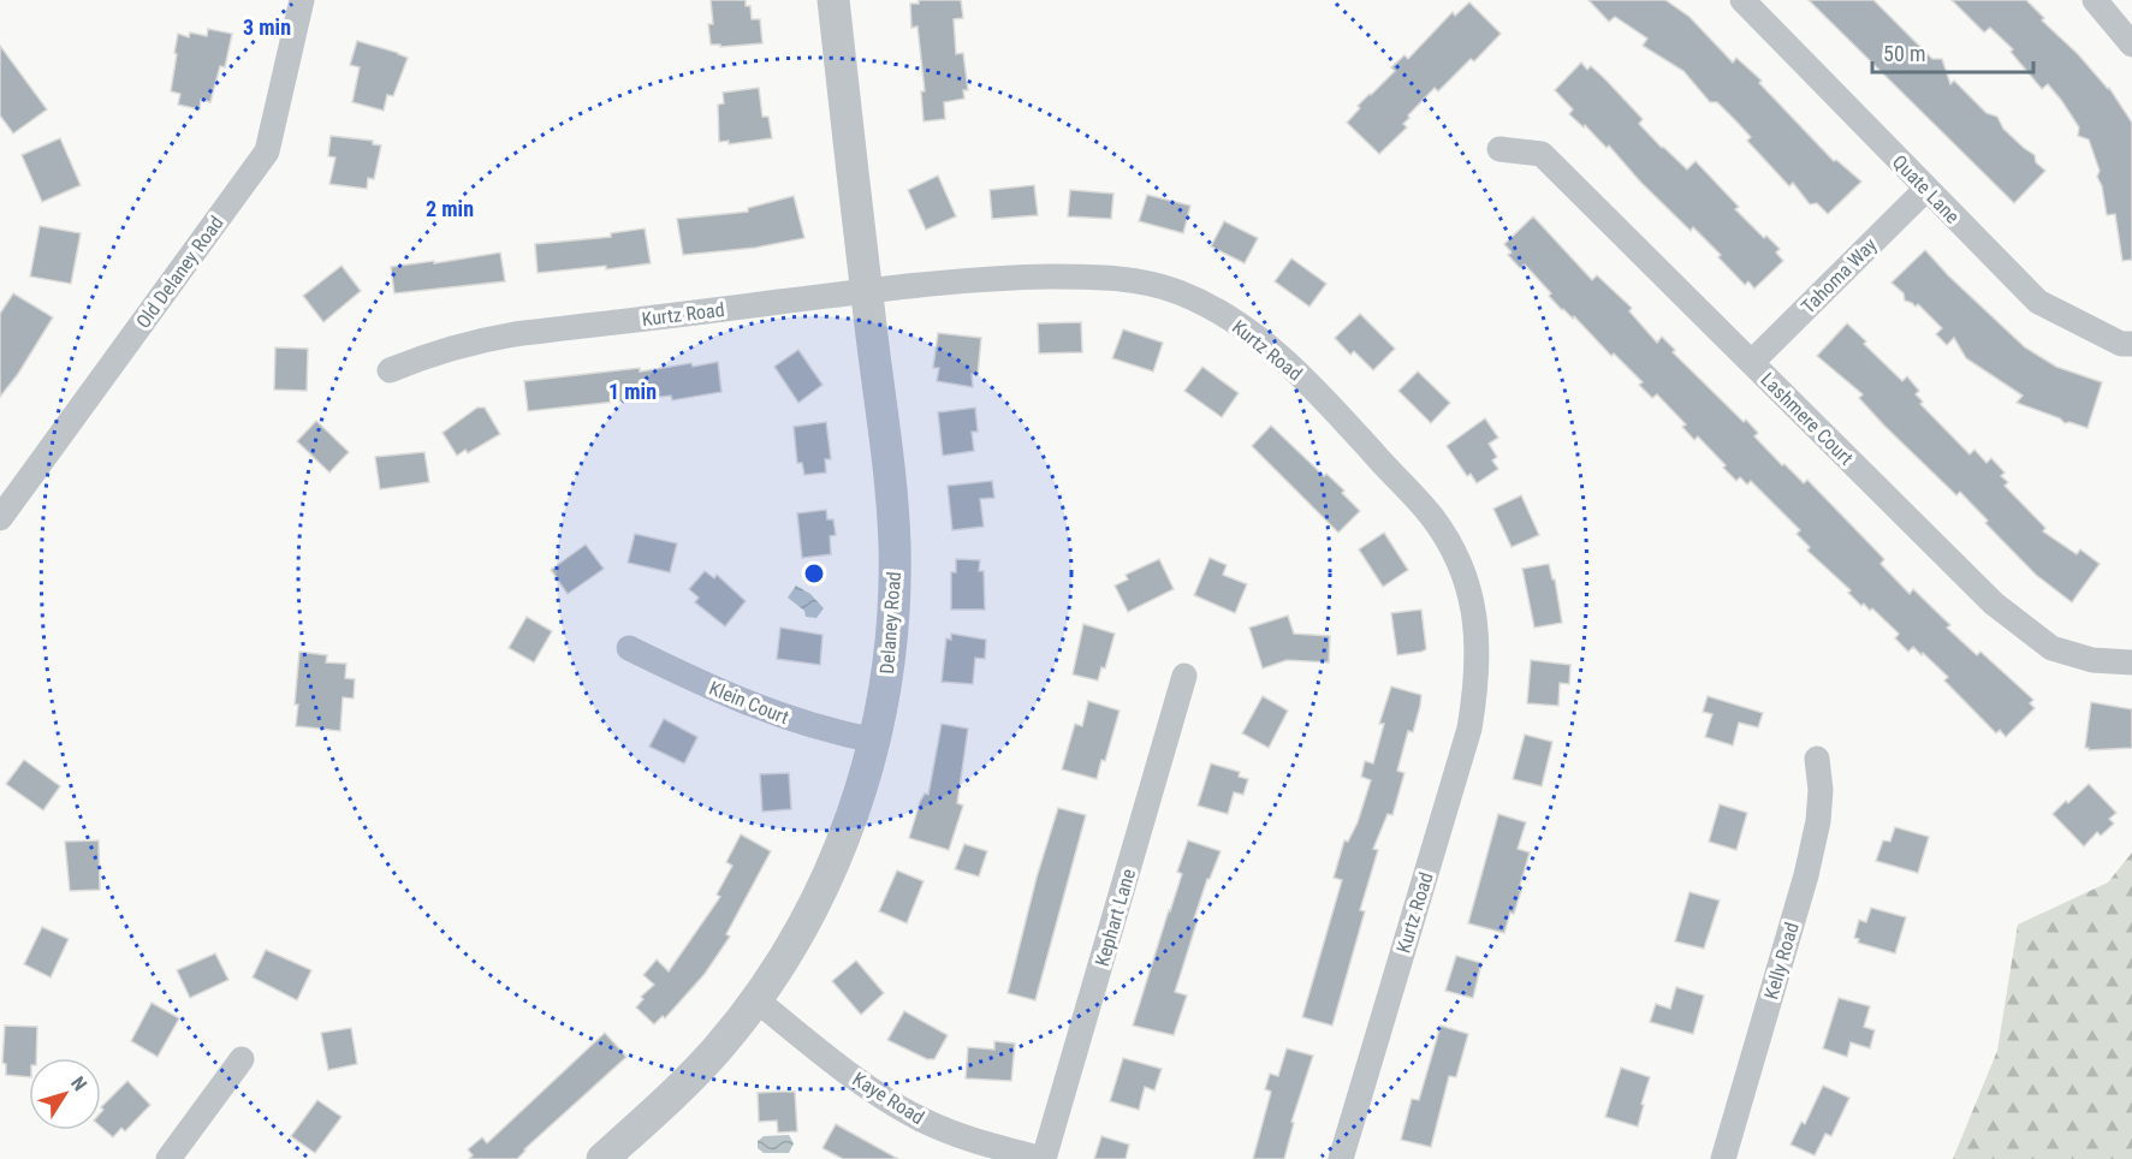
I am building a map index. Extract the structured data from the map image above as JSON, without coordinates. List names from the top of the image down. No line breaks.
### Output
{"streets":{"street":["Quate Lane","Old Delaney Road","Tahoma Way","Kurtz Road","Lashmere Court","Delaney Road","Klein Court","Kephart Lane","Kelly Road","Kaye Road"]},"crossings":[["Quate Lane","Tahoma Way"],["Tahoma Way","Lashmere Court"],["Kurtz Road","Delaney Road"],["Delaney Road","Klein Court"],["Delaney Road","Kaye Road"],["Kephart Lane","Kaye Road"]],"scale_bar":"50 m","north":"top right","rings":["3 min","2 min","1 min"]}
